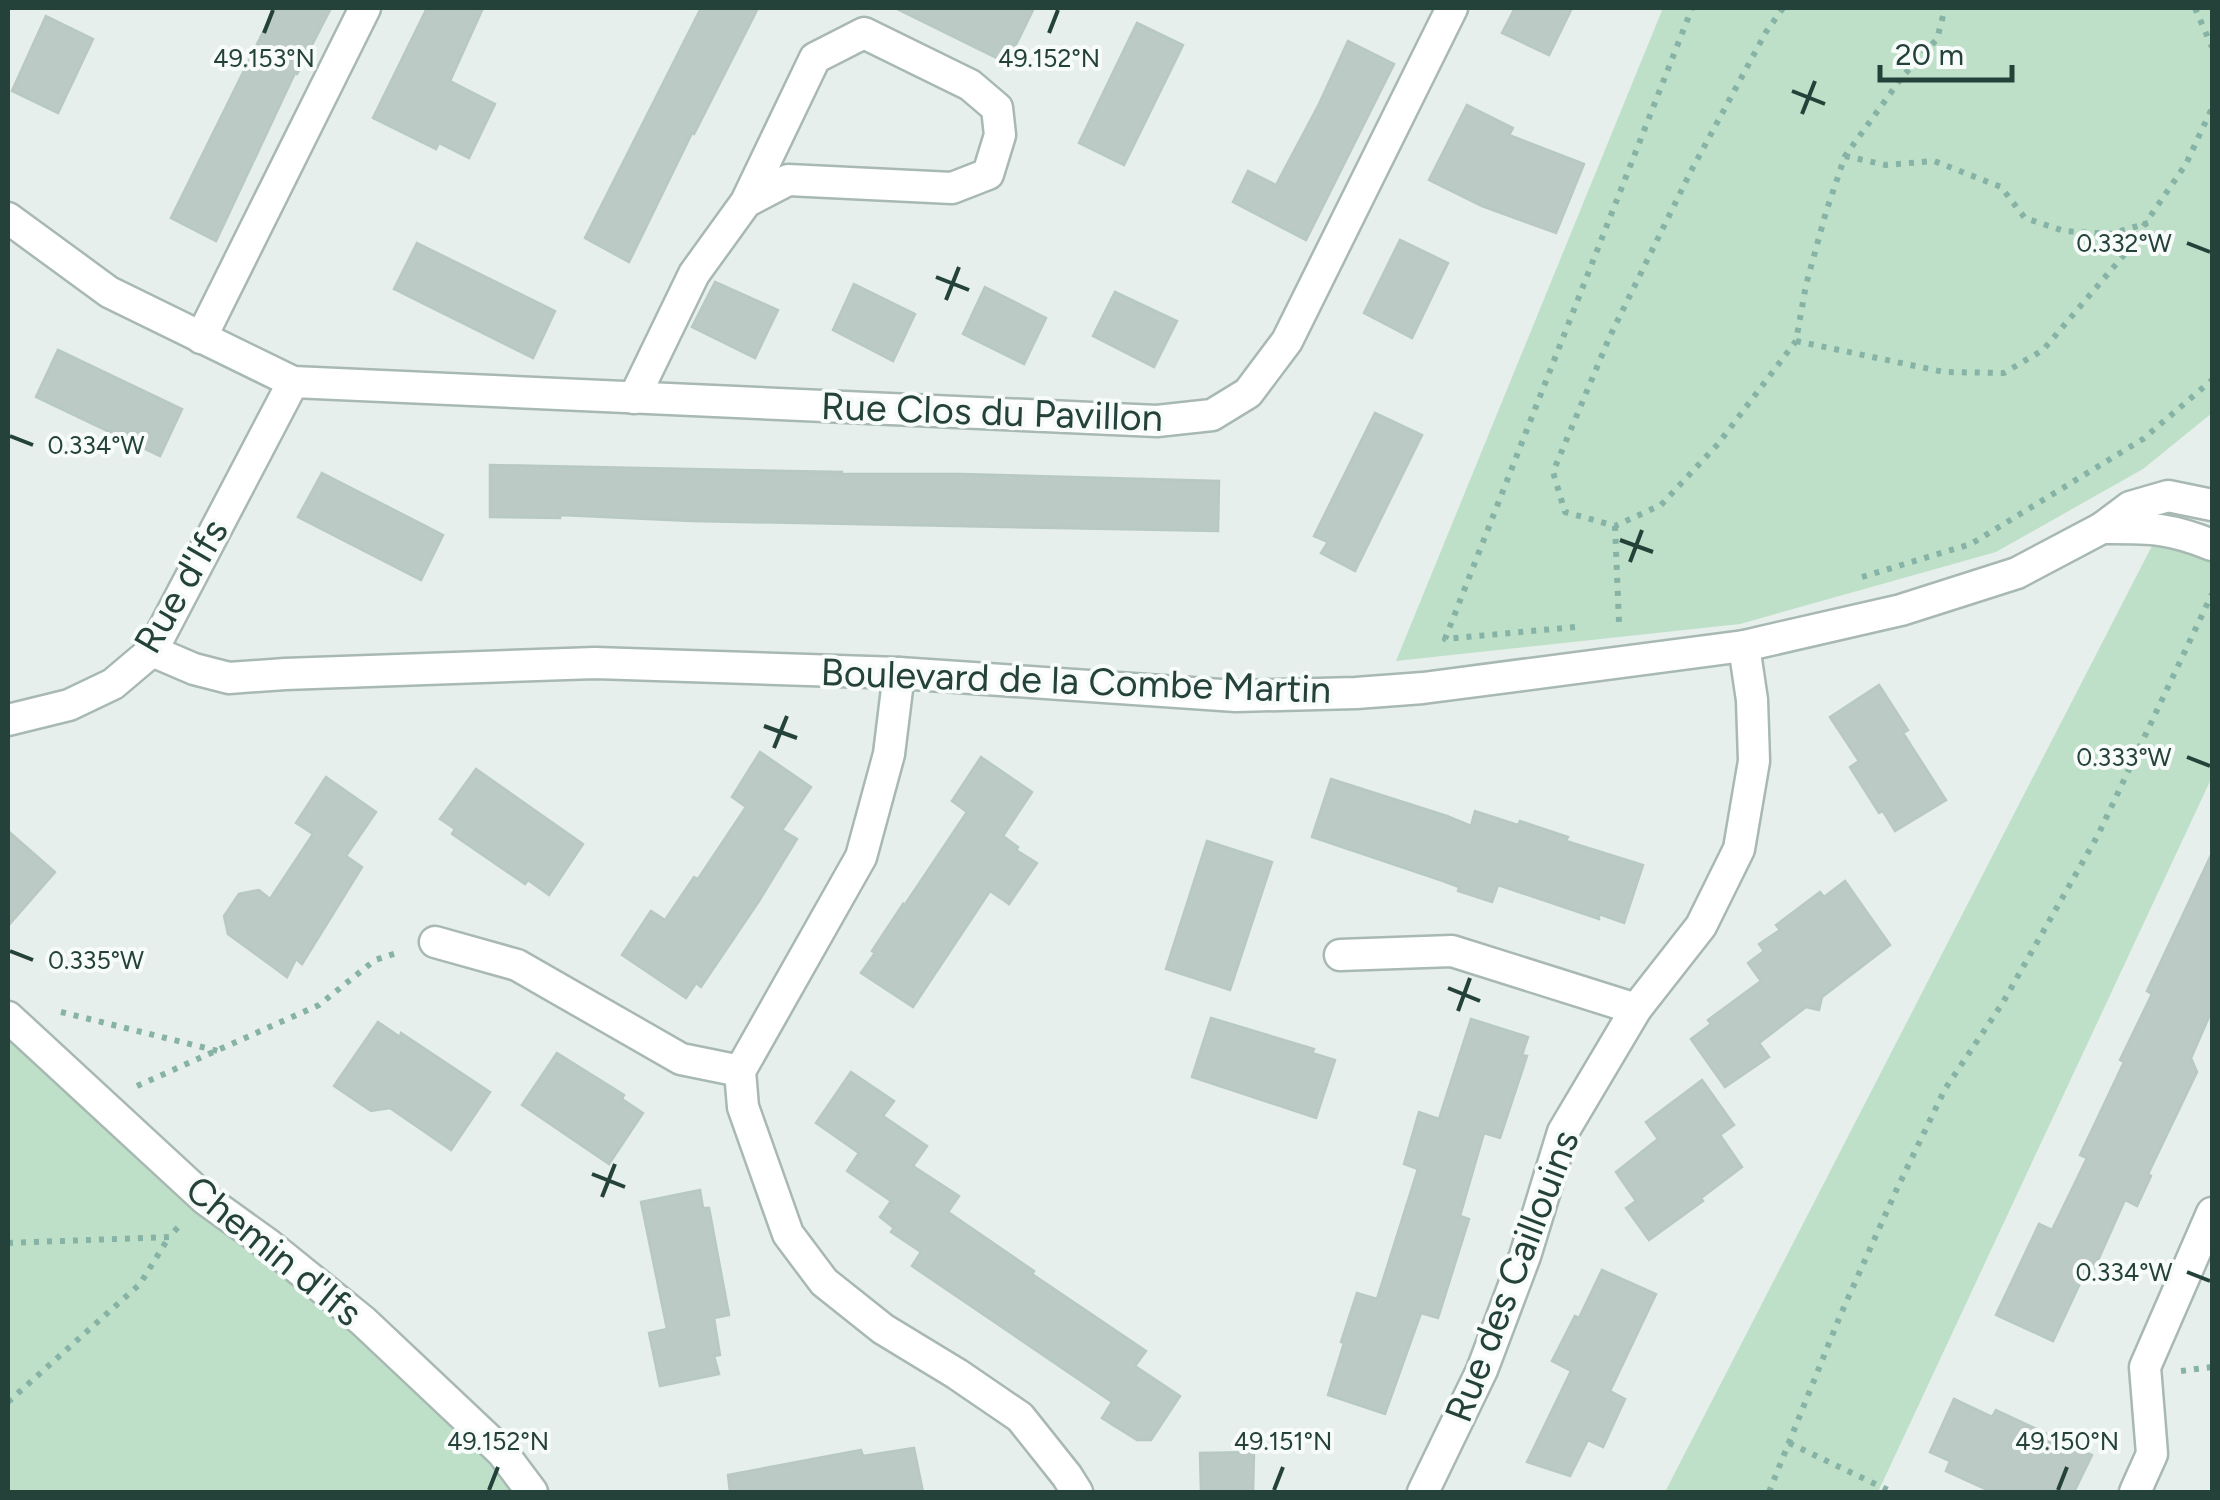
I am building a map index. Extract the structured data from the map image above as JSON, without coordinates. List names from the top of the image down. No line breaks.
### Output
{"streets":{"street":["Rue Clos du Pavillon","Rue d'Ifs","Boulevard de la Combe Martin","Chemin d'Ifs","Rue des Caillouins"]},"crossings":[["Rue Clos du Pavillon","Rue d'Ifs"],["Rue d'Ifs","Boulevard de la Combe Martin"],["Boulevard de la Combe Martin","Rue des Caillouins"]],"scale_bar":"20 m","coordinates":["49.153°N","49.152°N","0.332°W","0.334°W","0.333°W","0.335°W","49.151°N","49.150°N"]}
